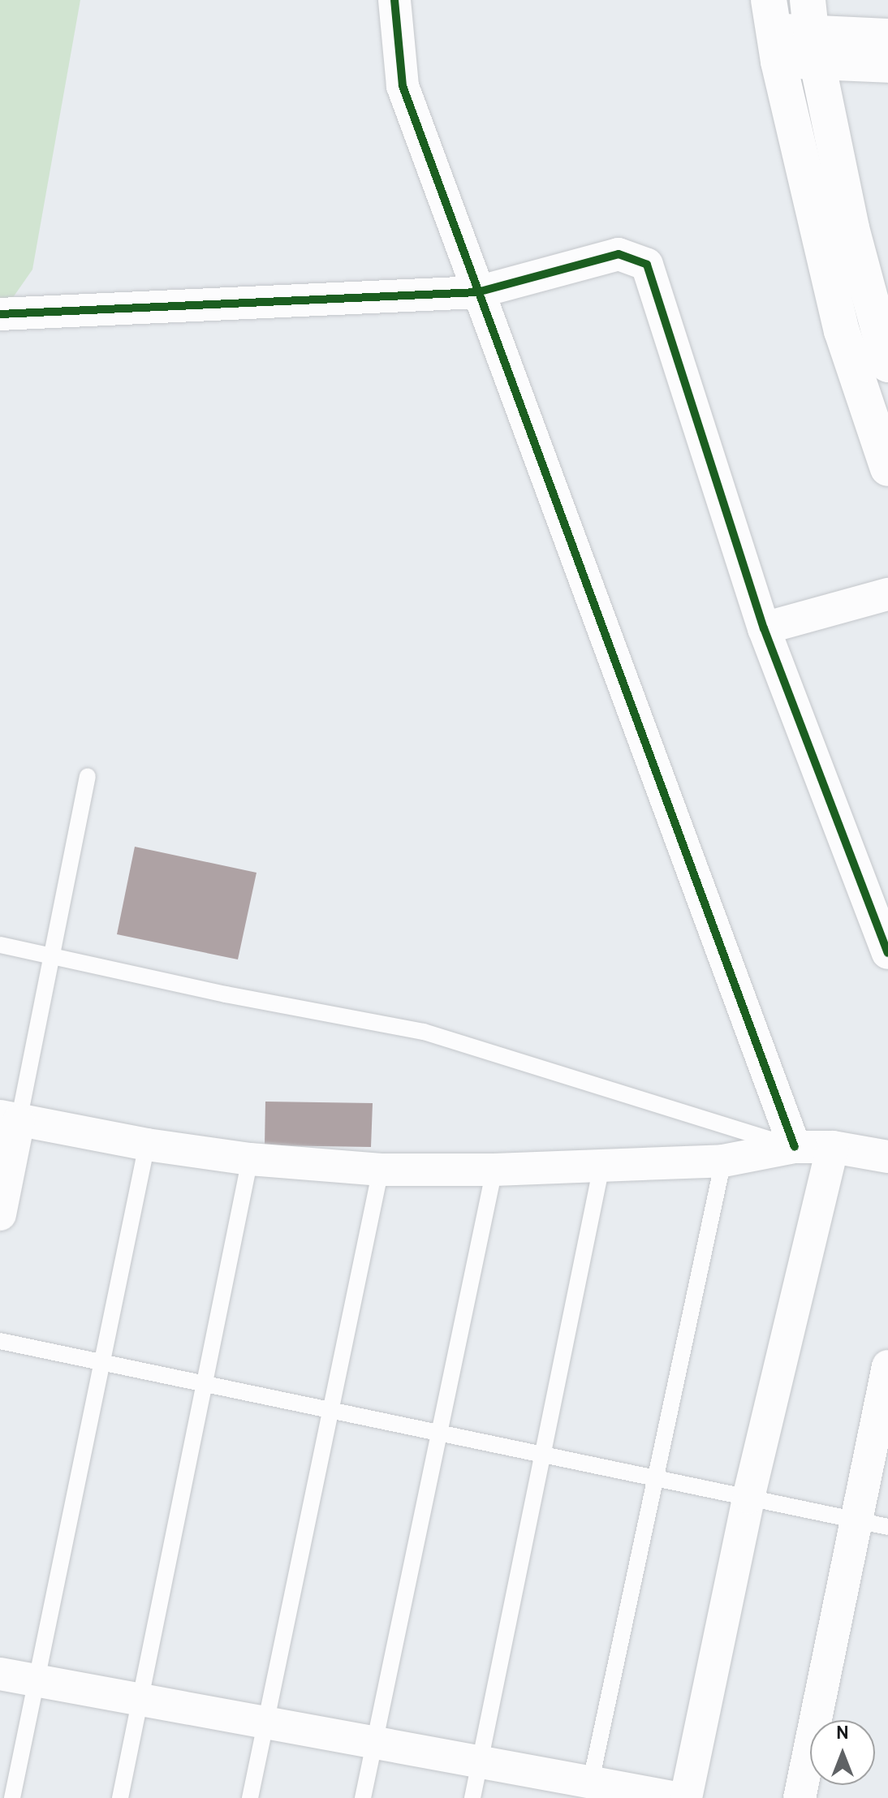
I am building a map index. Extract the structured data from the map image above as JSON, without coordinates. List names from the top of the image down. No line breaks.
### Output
{"north":"top"}
